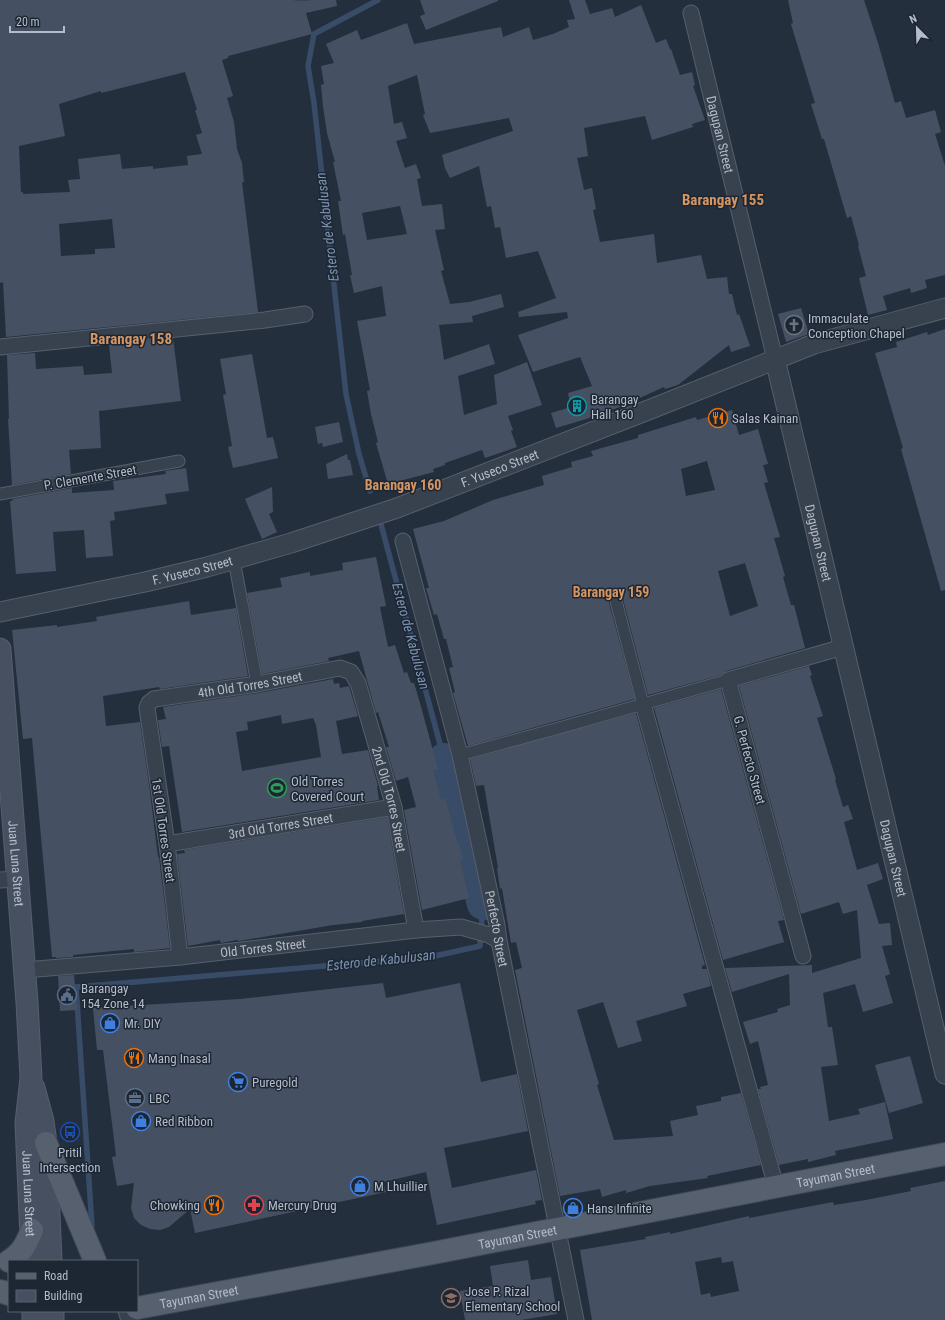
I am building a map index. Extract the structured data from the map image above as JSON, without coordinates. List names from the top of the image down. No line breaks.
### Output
{"streets":{"main road":["Juan Luna Street","Tayuman Street"],"street":["Dagupan Street","F. Yuseco Street","P. Clemente Street","4th Old Torres Street","G. Perfecto Street","2nd Old Torres Street","3rd Old Torres Street","1st Old Torres Street","Perfecto Street","Old Torres Street"]},"crossings":[["Dagupan Street","F. Yuseco Street"],["4th Old Torres Street","2nd Old Torres Street"],["4th Old Torres Street","1st Old Torres Street"],["2nd Old Torres Street","3rd Old Torres Street"],["2nd Old Torres Street","Old Torres Street"],["3rd Old Torres Street","1st Old Torres Street"],["1st Old Torres Street","Old Torres Street"],["Juan Luna Street","Old Torres Street"],["Perfecto Street","Old Torres Street"],["Perfecto Street","Tayuman Street"]],"districts":["Barangay 155","Barangay 158","Barangay 160","Barangay 159"],"water":["Estero de Kabulusan"],"places":{"church":["Immaculate Conception Chapel"],"building":["Barangay Hall 160"],"restaurant":["Salas Kainan","Mang Inasal","Chowking"],"sports":["Old Torres Covered Court"],"public building":["Barangay 154 Zone 14"],"shop":["Mr. DIY","Red Ribbon","M Lhuillier","Hans Infinite"],"supermarket":["Puregold"],"office":["LBC"],"bus stop":["Pritil Intersection"],"pharmacy":["Mercury Drug"],"school or university":["Jose P. Rizal Elementary School"]},"legend":["Road","Building"],"scale_bar":"20 m","north":"top left"}
